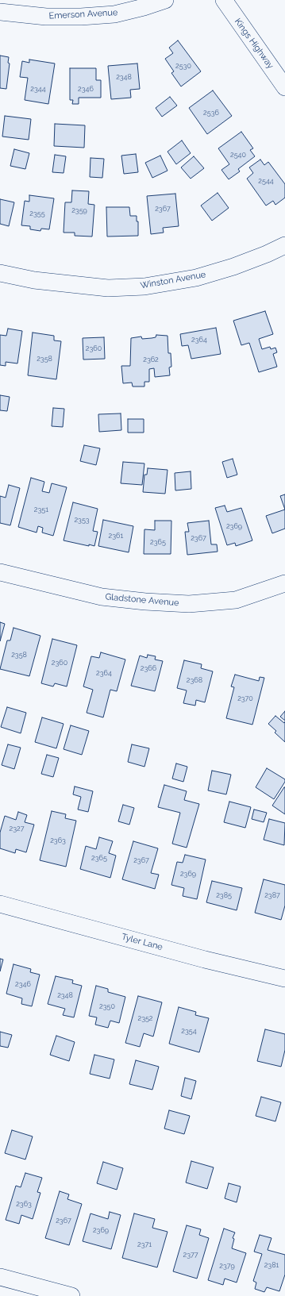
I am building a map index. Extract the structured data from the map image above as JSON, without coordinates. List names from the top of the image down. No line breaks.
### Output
{"streets":{"street":["Emerson Avenue","Kings Highway","Winston Avenue","Gladstone Avenue","Tyler Lane"]},"house_numbers":["2530","2348","2344","2346","2536","2540","2544","2367","2359","2355","2364","2360","2358","2362","2351","2353","2369","2361","2367","2365","2358","2360","2366","2364","2368","2370","2327","2363","2365","2367","2369","2385","2387","2346","2348","2350","2352","2354","2363","2367","2369","2371","2377","2381","2379"]}
